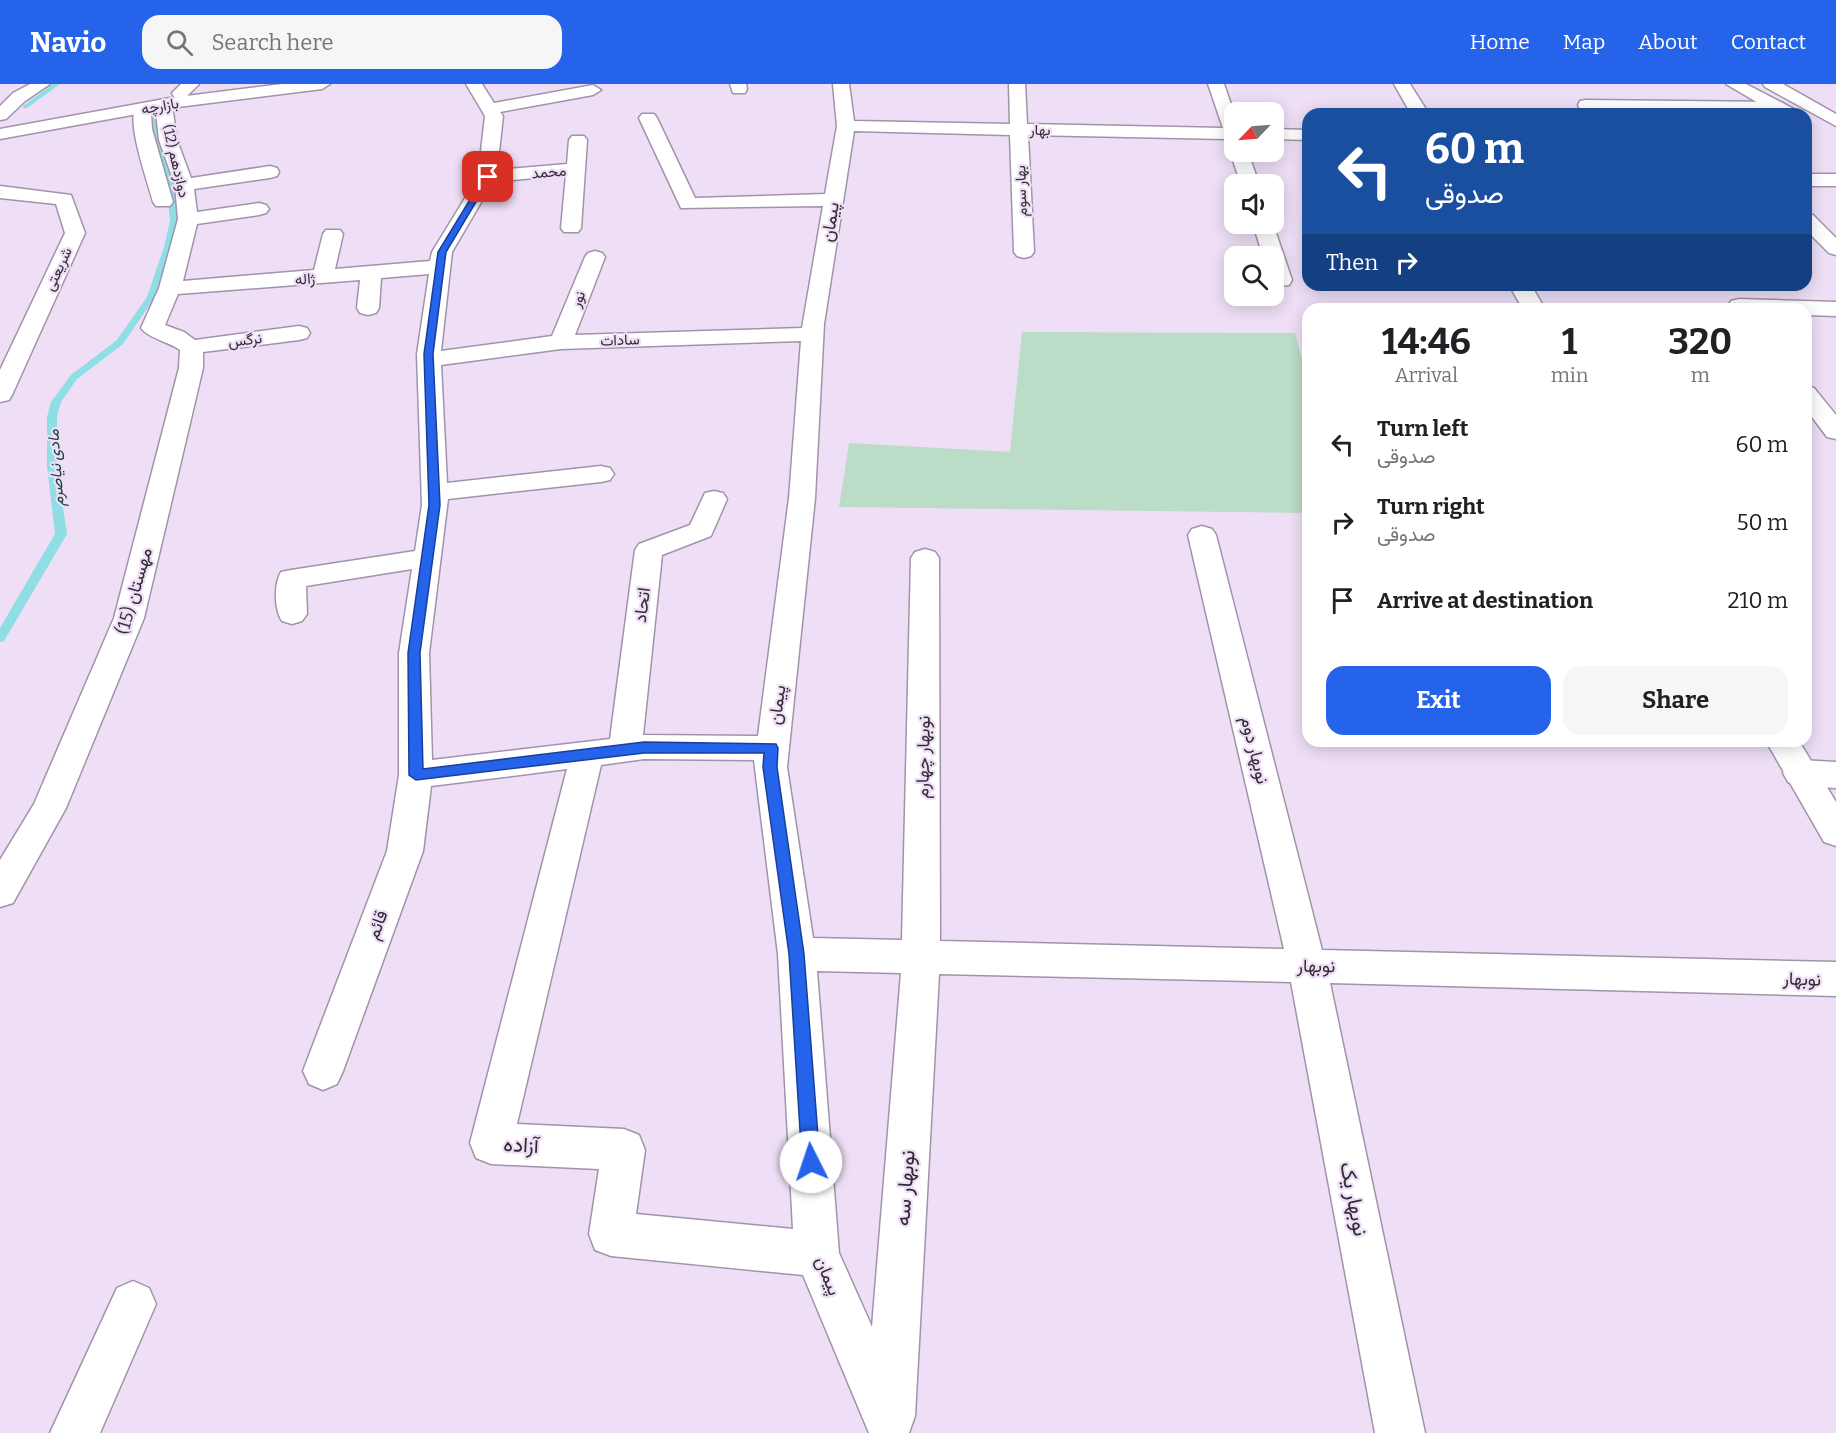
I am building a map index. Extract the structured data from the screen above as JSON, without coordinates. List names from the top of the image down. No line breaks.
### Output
{"streets":{"street":["بازارچه","بهار","دوازدهم (12)","محمد","بهار سوم","پیمان","شریعتی","ژاله","نور","نرگس","سادات","مهستان (15)","اتحاد","نوبهار دوم","نوبهار چهارم","قائم","نوبهار","آزاده","نوبهار سه","نوبهار یک"]},"crossings":[["بازارچه","دوازدهم (12)"],["بهار","بهار سوم"],["بهار","پیمان"],["دوازدهم (12)","ژاله"],["دوازدهم (12)","نرگس"],["دوازدهم (12)","مهستان (15)"],["محمد","قائم"],["پیمان","سادات"],["پیمان","نوبهار"],["پیمان","آزاده"],["پیمان","نوبهار سه"],["ژاله","قائم"],["نور","سادات"],["نرگس","مهستان (15)"],["سادات","قائم"],["نوبهار دوم","نوبهار"],["نوبهار دوم","نوبهار یک"],["نوبهار چهارم","نوبهار"],["نوبهار چهارم","نوبهار سه"],["نوبهار","نوبهار سه"],["نوبهار","نوبهار یک"]],"water":["مادی نیاصرم"],"north":"bottom left","page":{"header":"Navio","search":"Search here","nav":["Home","Map","About","Contact"],"turn":["60 m","صدوقی"],"then":"Then","eta":["14:46","Arrival","1","min","320","m"],"list":[{"name":"Turn left","note":"صدوقی","value":"60 m"},{"name":"Turn right","note":"صدوقی","value":"50 m"},{"name":"Arrive at destination","value":"210 m"}],"buttons":["Exit","Share"]}}
